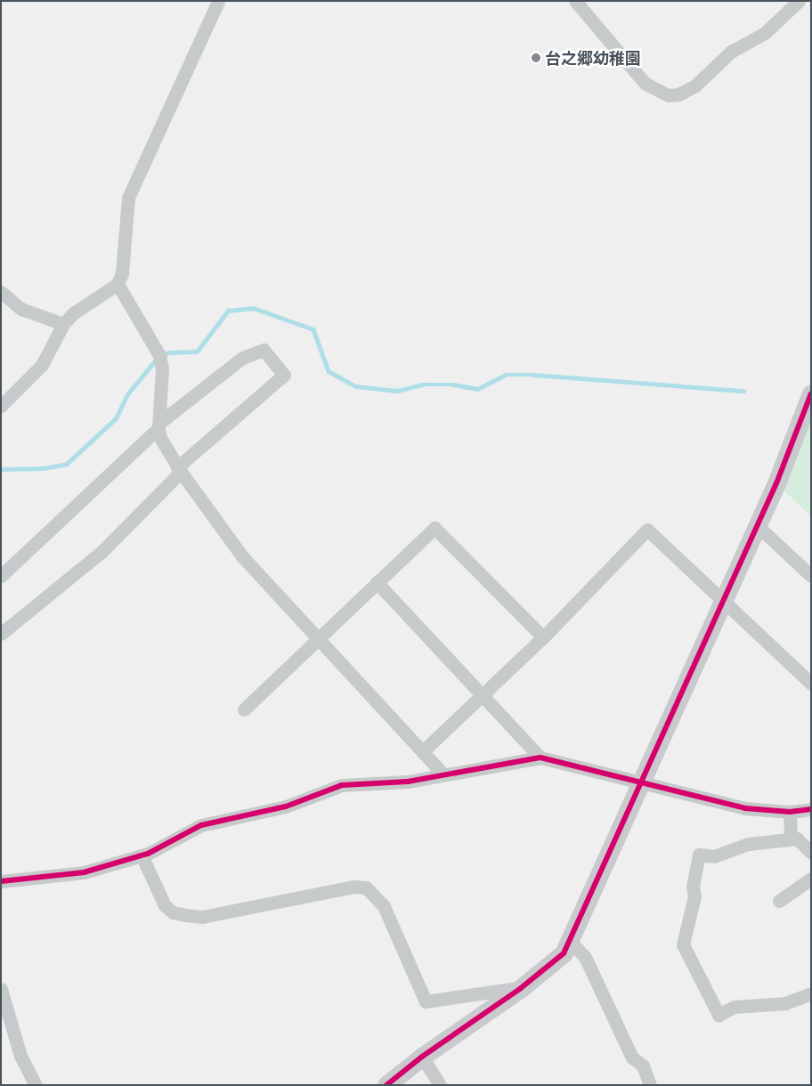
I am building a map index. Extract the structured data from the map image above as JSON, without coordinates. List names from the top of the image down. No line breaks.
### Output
{"places":["台之郷幼稚園"]}
